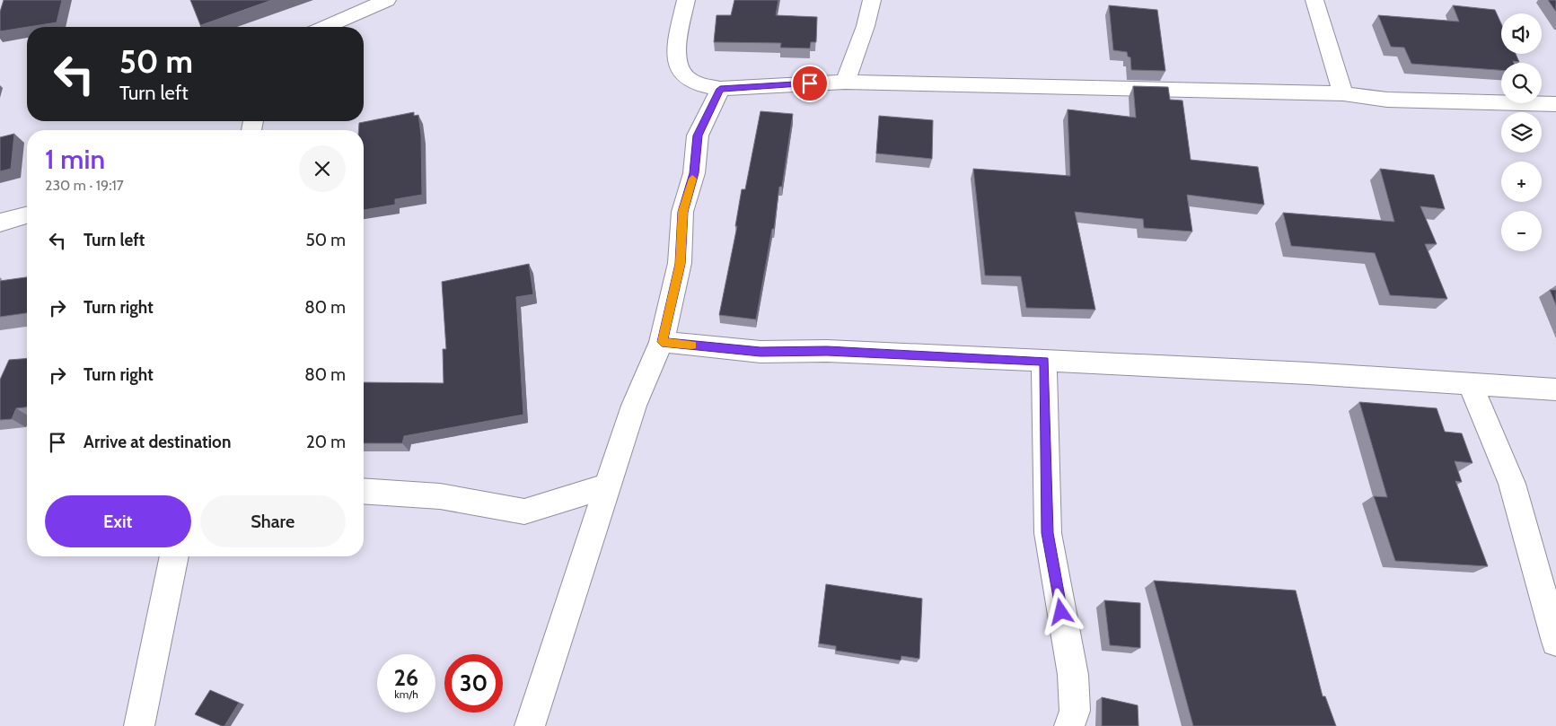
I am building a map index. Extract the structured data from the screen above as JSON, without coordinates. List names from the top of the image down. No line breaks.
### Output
{"page":{"map_buttons":["+","−"],"turn":["50 m","Turn left"],"heading":["1 min","230 m · 19:17"],"list":[{"name":"Turn left","value":"50 m"},{"name":"Turn right","value":"80 m"},{"name":"Turn right","value":"80 m"},{"name":"Arrive at destination","value":"20 m"}],"buttons":["Exit","Share"],"speed":"26 km/h","limit":"30"}}
